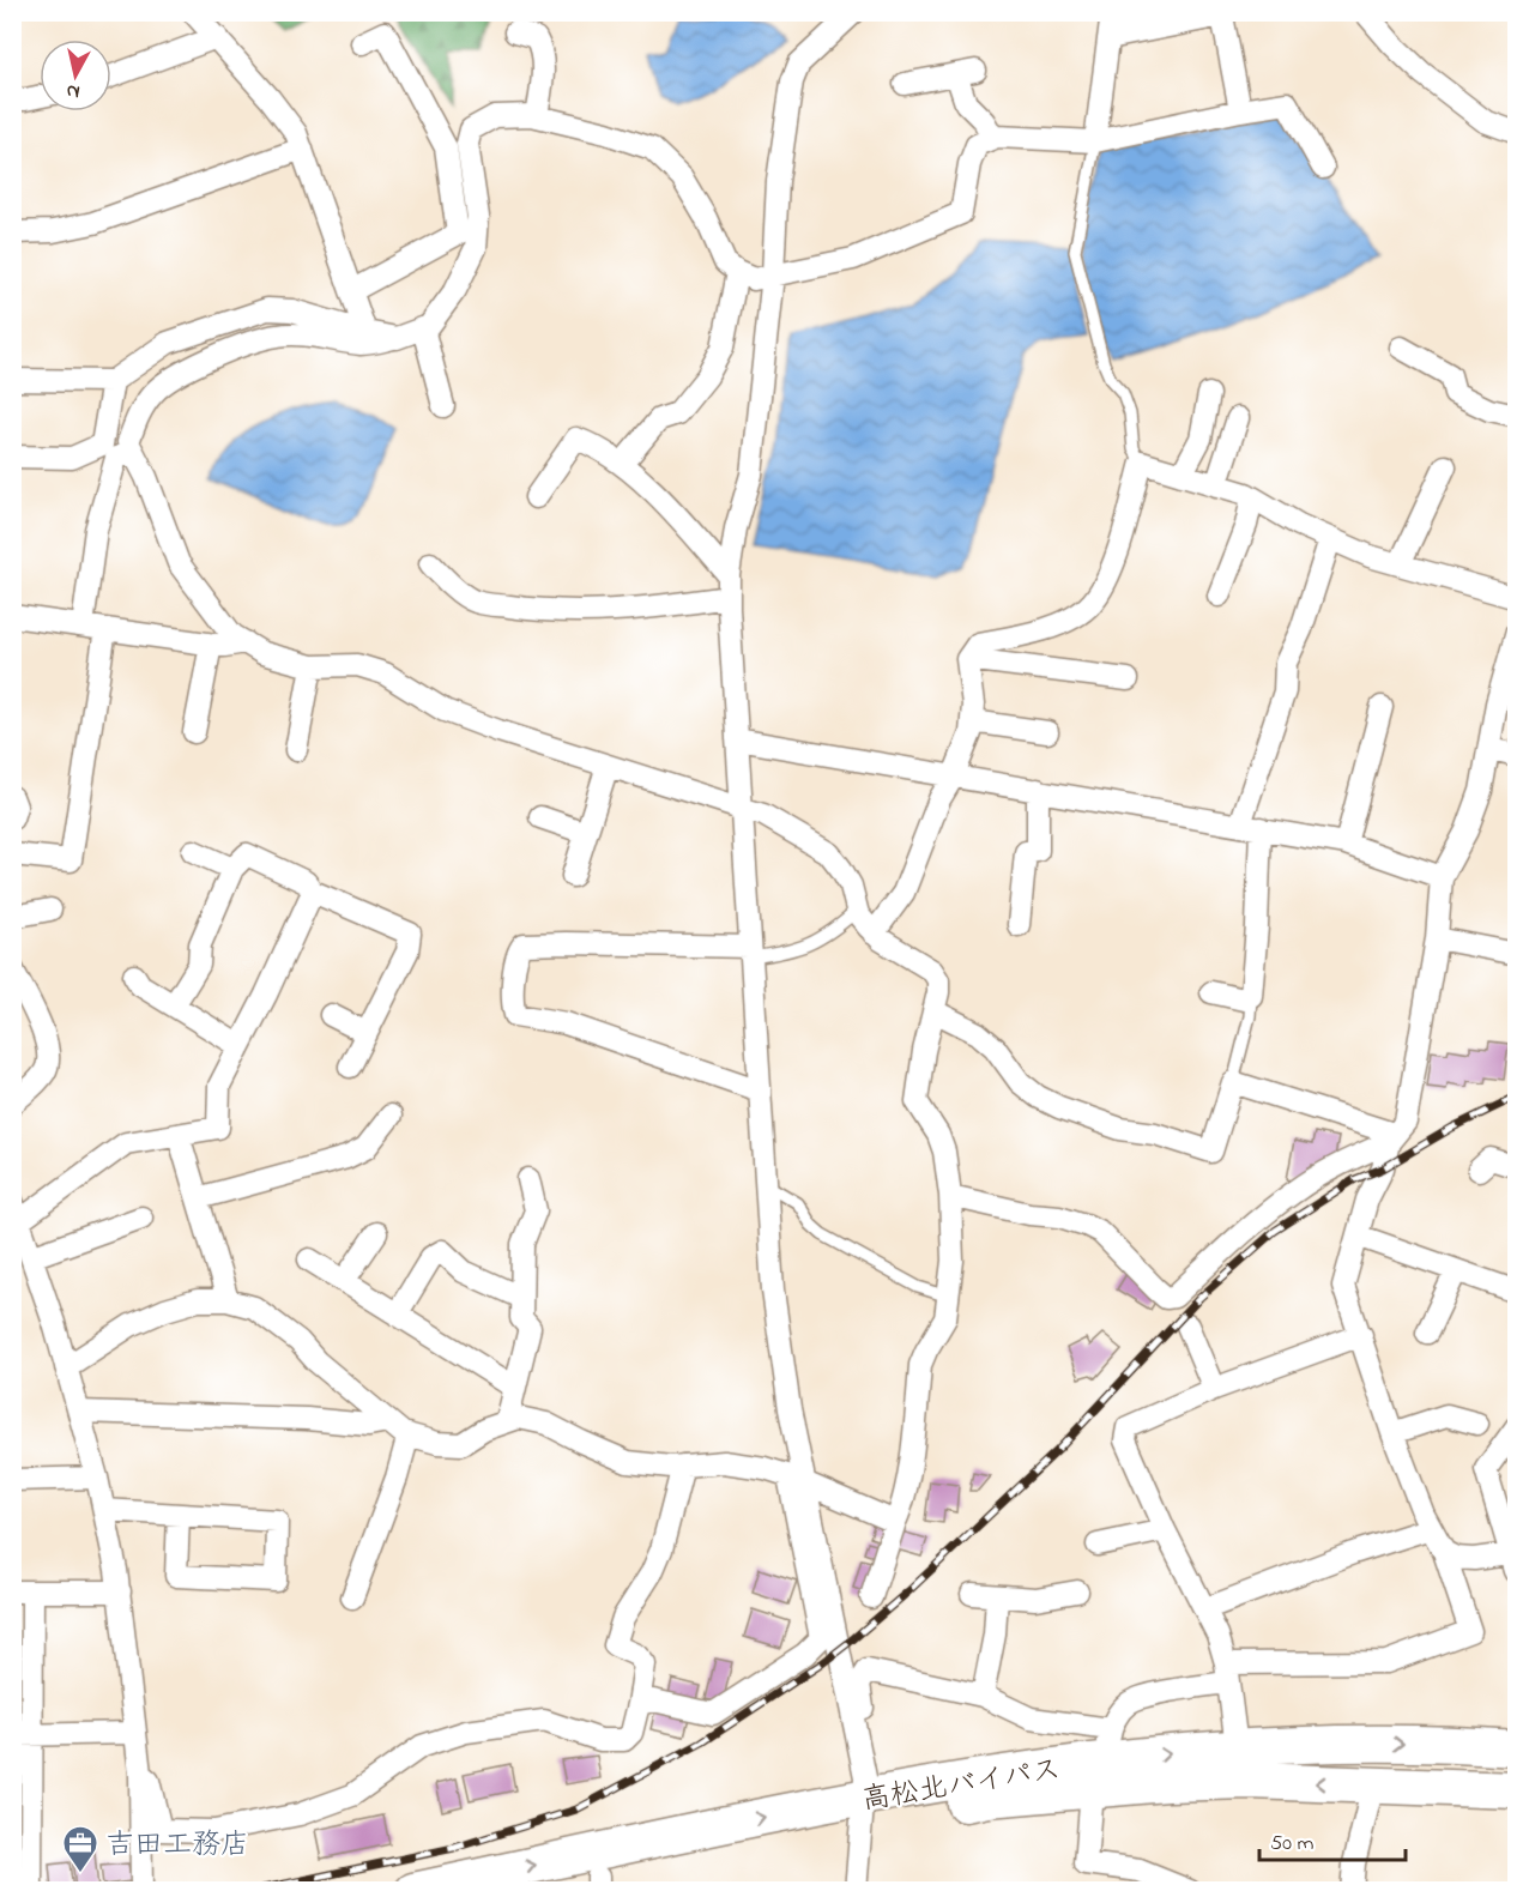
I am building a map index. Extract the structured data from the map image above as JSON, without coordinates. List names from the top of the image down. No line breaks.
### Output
{"streets":{"highway":["高松北バイパス"]},"places":{"office":["吉田工務店"]},"scale_bar":"50 m","north":"bottom"}
